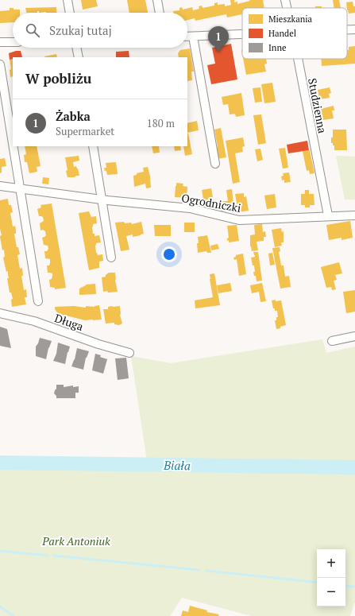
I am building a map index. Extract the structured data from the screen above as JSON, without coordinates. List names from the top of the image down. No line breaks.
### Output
{"streets":{"street":["Studzienna","Ogrodniczki","Długa"]},"crossings":[["Studzienna","Ogrodniczki"]],"water":["Biała"],"parks":["Park Antoniuk"],"legend":["Mieszkania","Handel","Inne"],"page":{"search":"Szukaj tutaj","pins":"1","heading":"W pobliżu","list":[{"mark":"1","name":"Żabka","note":"Supermarket","value":"180 m"}],"map_buttons":["+","−"]}}
